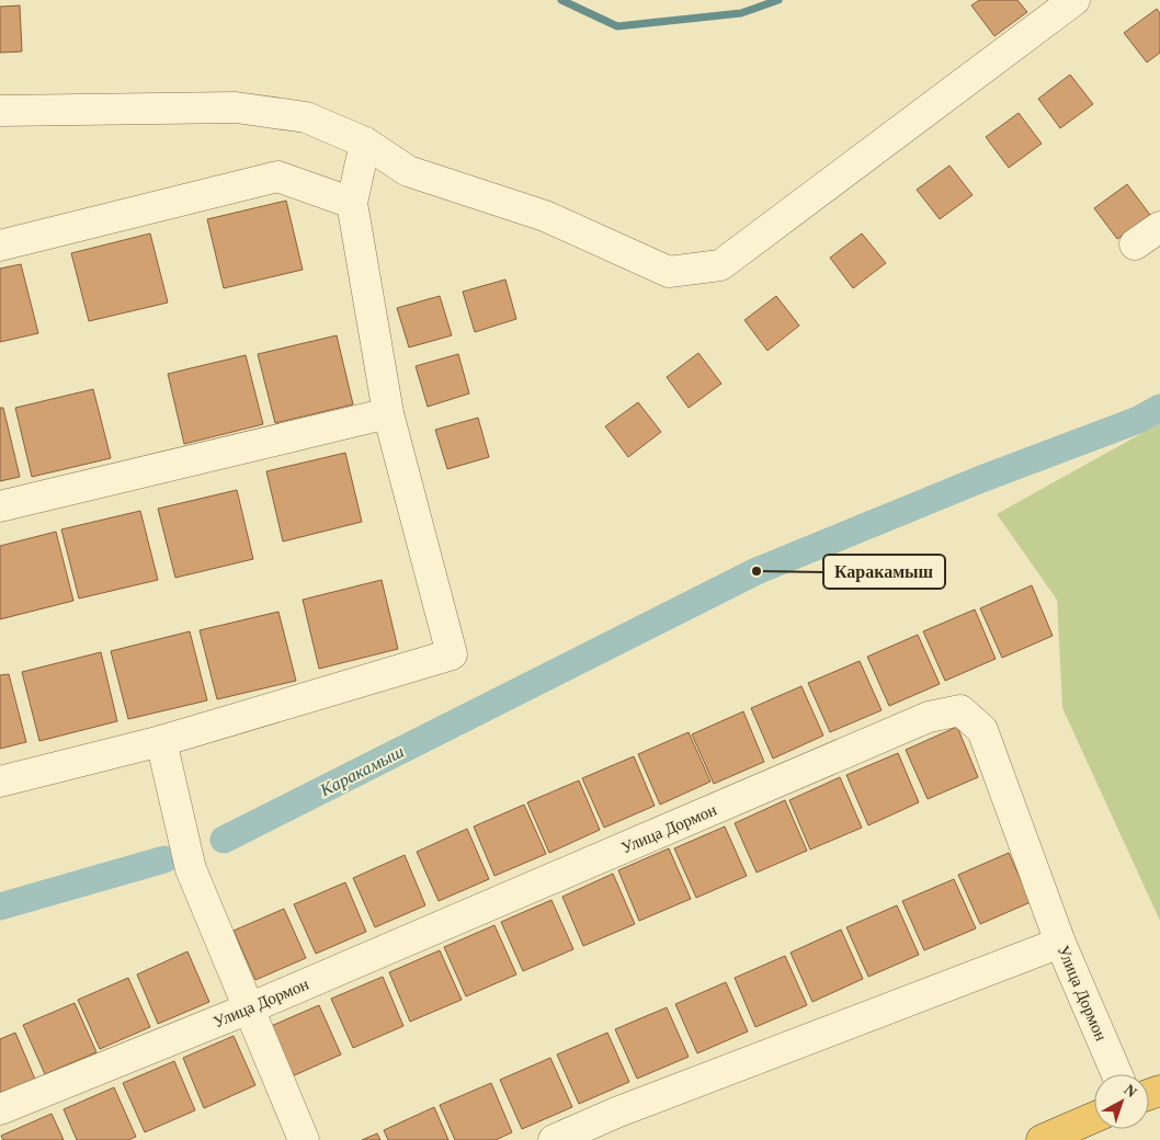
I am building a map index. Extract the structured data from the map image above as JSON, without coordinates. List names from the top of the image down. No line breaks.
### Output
{"streets":{"street":["Улица Дормон"]},"water":["Каракамыш"],"places":["Каракамыш"],"north":"top right"}
